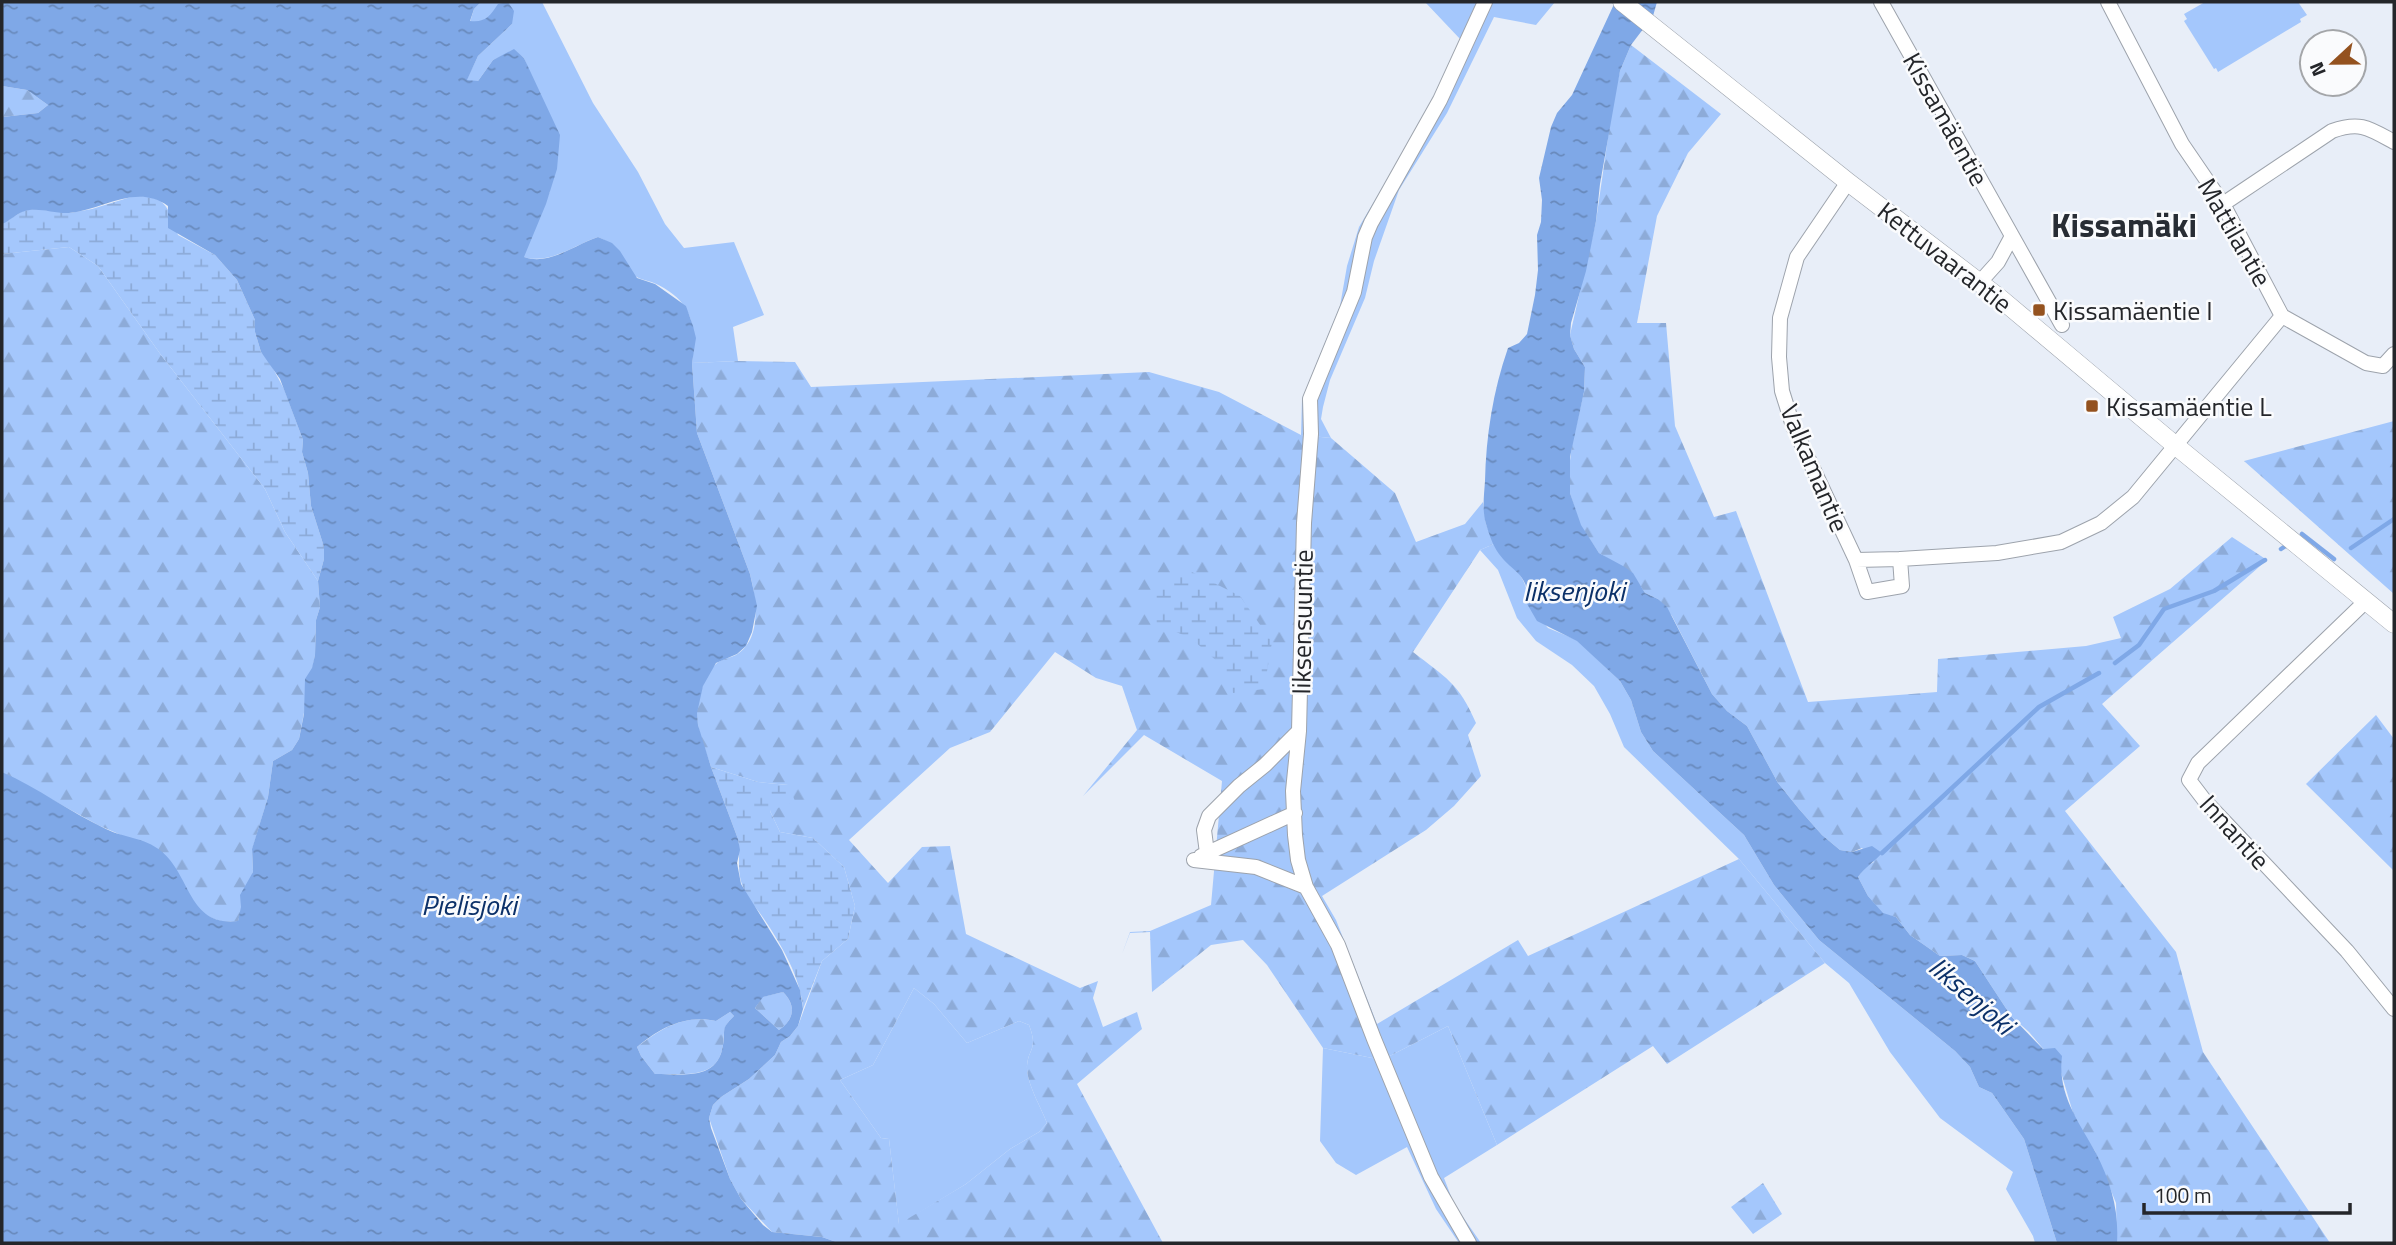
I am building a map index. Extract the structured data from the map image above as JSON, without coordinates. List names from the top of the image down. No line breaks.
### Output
{"streets":{"street":["Kissamäentie","Mattilantie","Kettuvaarantie","Valkamantie","Iiksensuuntie","Innantie"]},"crossings":[["Mattilantie","Kettuvaarantie"],["Mattilantie","Valkamantie"],["Kettuvaarantie","Valkamantie"],["Kettuvaarantie","Innantie"]],"districts":["Kissamäki"],"water":["Iiksenjoki","Pielisjoki"],"places":{"transit":["Kissamäentie I","Kissamäentie L"]},"scale_bar":"100 m","north":"left"}
